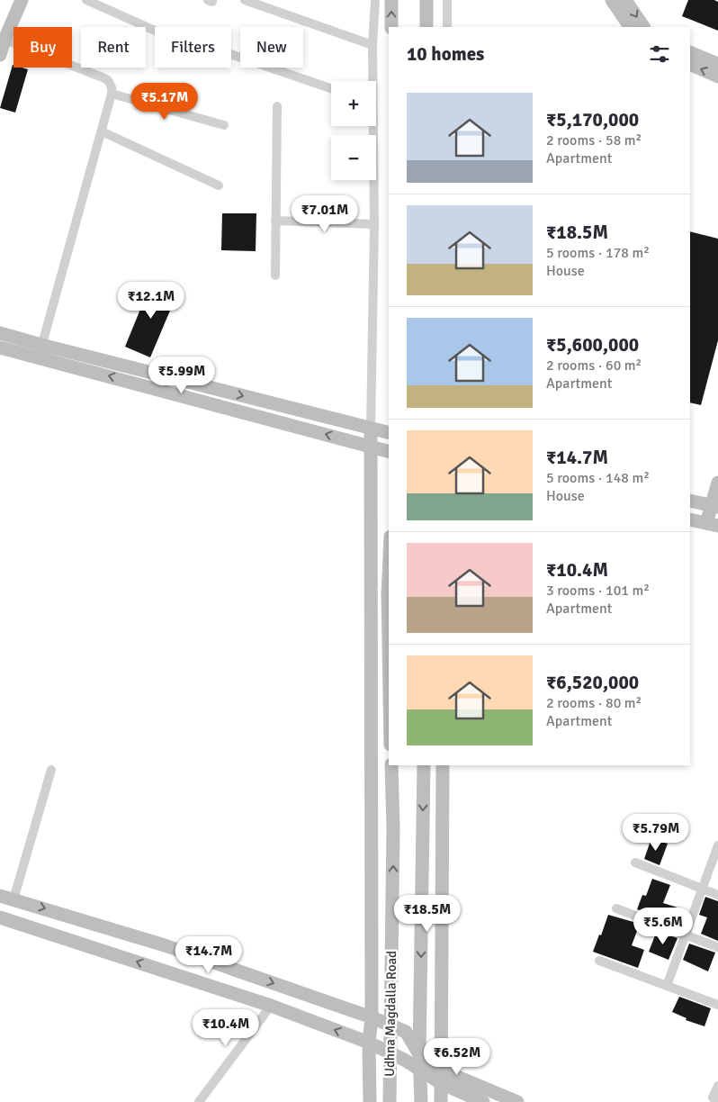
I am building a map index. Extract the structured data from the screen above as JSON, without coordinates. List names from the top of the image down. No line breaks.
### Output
{"streets":{"street":["Udhna Magdalla Road"]},"page":{"chip":["Buy","Rent","Filters","New"],"heading":"10 homes","map_buttons":["+","−"],"list":[{"name":"₹5,170,000","note":"2 rooms · 58 m² · Apartment"},{"name":"₹18.5M","note":"5 rooms · 178 m² · House"},{"name":"₹5,600,000","note":"2 rooms · 60 m² · Apartment"},{"name":"₹14.7M","note":"5 rooms · 148 m² · House"},{"name":"₹10.4M","note":"3 rooms · 101 m² · Apartment"},{"name":"₹6,520,000","note":"2 rooms · 80 m² · Apartment"}],"price":["₹5.17M","₹7.01M","₹12.1M","₹5.99M","₹5.79M","₹18.5M","₹5.6M","₹14.7M","₹10.4M","₹6.52M"]}}
